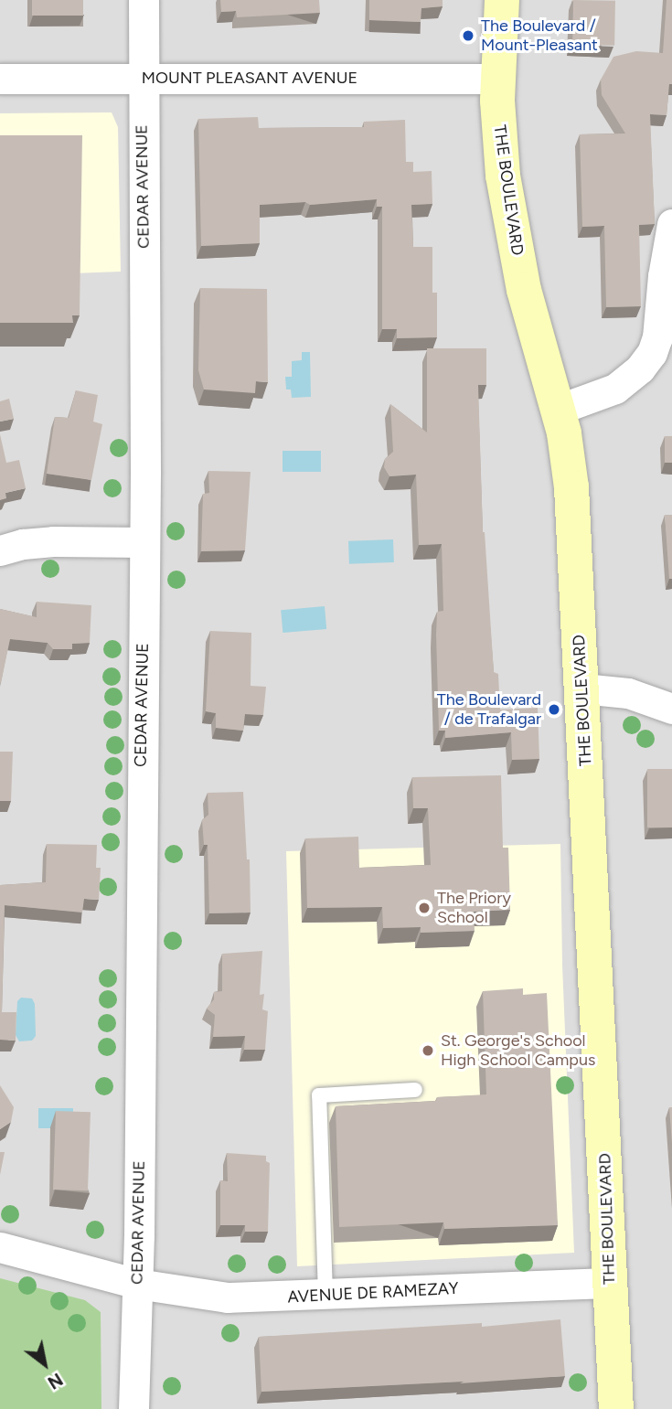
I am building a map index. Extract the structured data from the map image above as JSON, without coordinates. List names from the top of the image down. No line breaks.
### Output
{"streets":{"main road":["THE BOULEVARD"],"street":["MOUNT PLEASANT AVENUE","CEDAR AVENUE","AVENUE DE RAMEZAY"]},"crossings":[["MOUNT PLEASANT AVENUE","CEDAR AVENUE"],["MOUNT PLEASANT AVENUE","THE BOULEVARD"],["CEDAR AVENUE","AVENUE DE RAMEZAY"],["THE BOULEVARD","AVENUE DE RAMEZAY"]],"places":["The Boulevard / Mount-Pleasant","The Boulevard / de Trafalgar","The Priory School","St. George's School High School Campus"],"north":"bottom right"}
